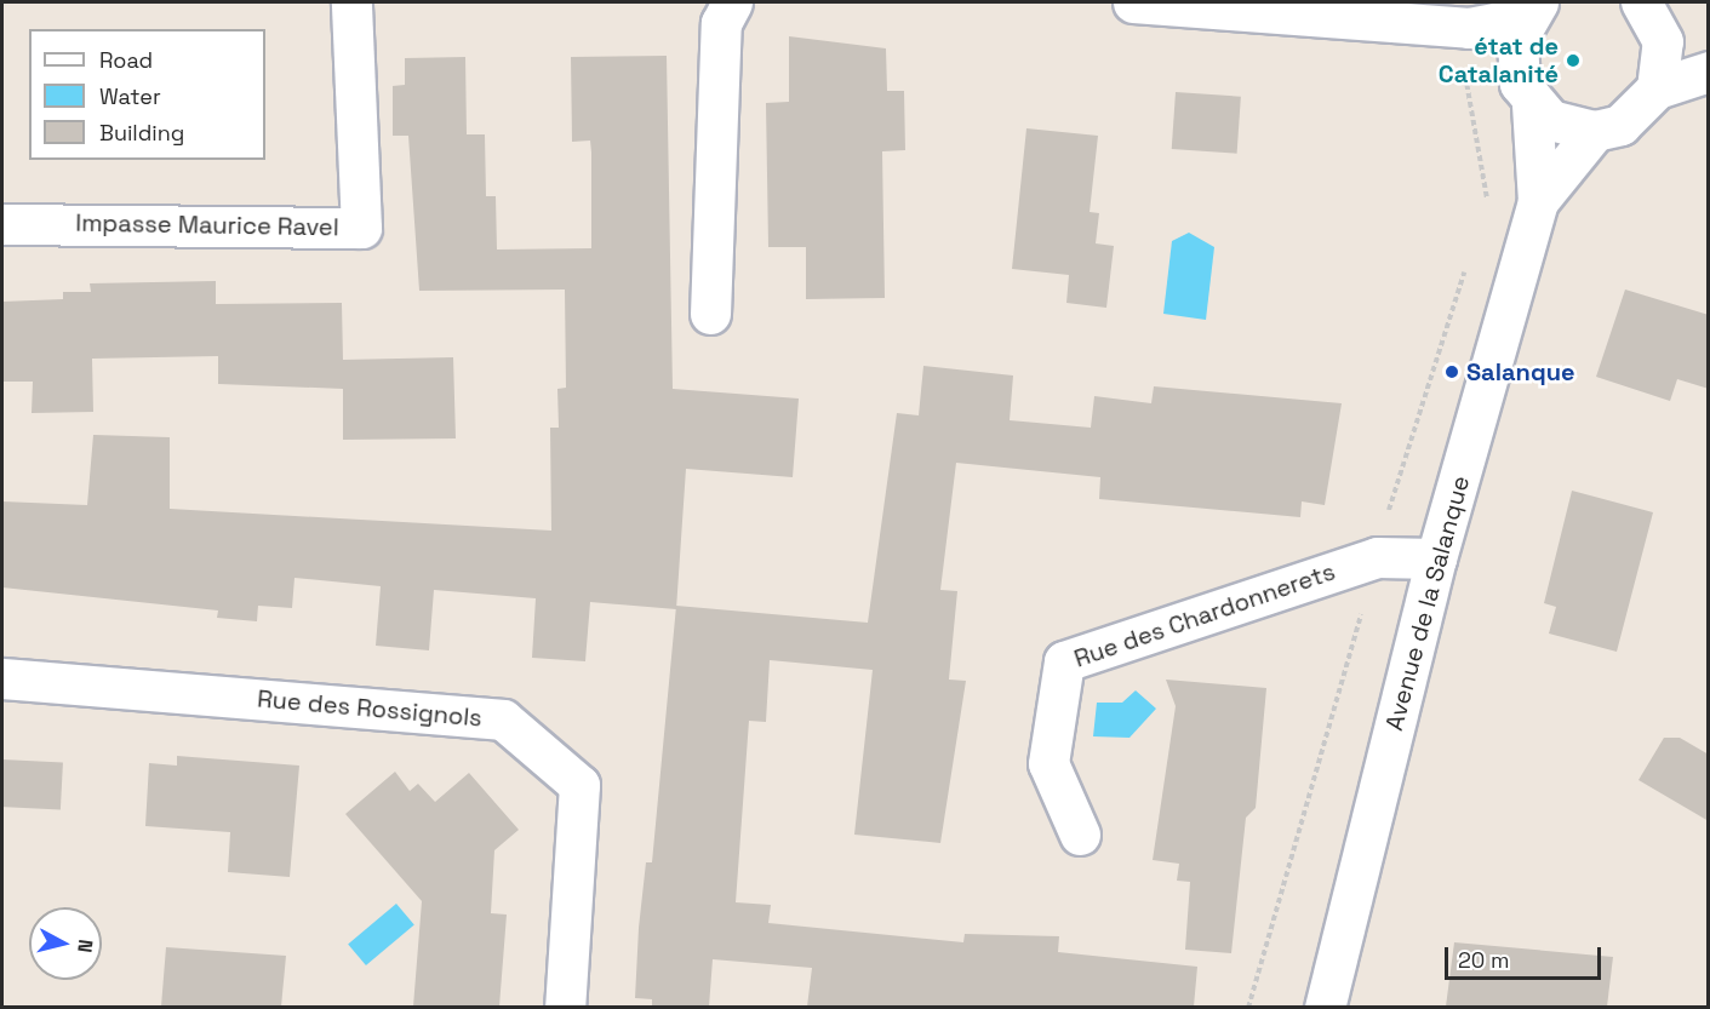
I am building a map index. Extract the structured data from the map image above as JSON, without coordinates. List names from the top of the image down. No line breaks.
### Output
{"streets":{"street":["Impasse Maurice Ravel","Avenue de la Salanque","Rue des Chardonnerets","Rue des Rossignols"]},"crossings":[["Avenue de la Salanque","Rue des Chardonnerets"]],"places":["état de Catalanité","Salanque"],"legend":["Road","Water","Building"],"scale_bar":"20 m","north":"right"}
